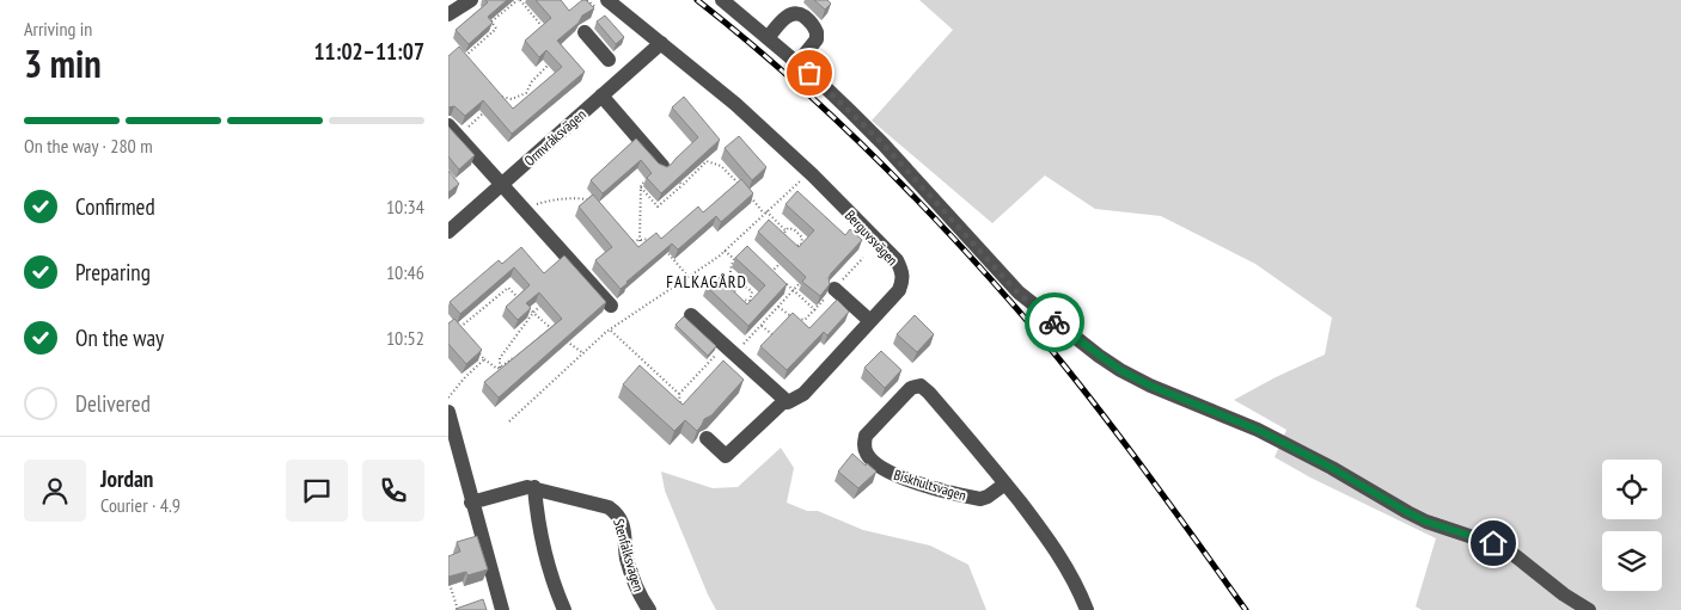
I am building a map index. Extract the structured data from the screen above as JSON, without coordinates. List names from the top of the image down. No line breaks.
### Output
{"streets":{"street":["Ormvråksvägen","Berguvsvägen","Biskhultsvägen","Stenfalksvägen"]},"crossings":[["Ormvråksvägen","Berguvsvägen"]],"districts":["FALKAGÅRD"],"page":{"heading":["3 min","Arriving in","11:02–11:07"],"panel":["Jordan","Courier · 4.9"],"bar":"On the way · 280 m","list":[["Confirmed","10:34"],["Preparing","10:46"],["On the way","10:52"],"Delivered"]}}
